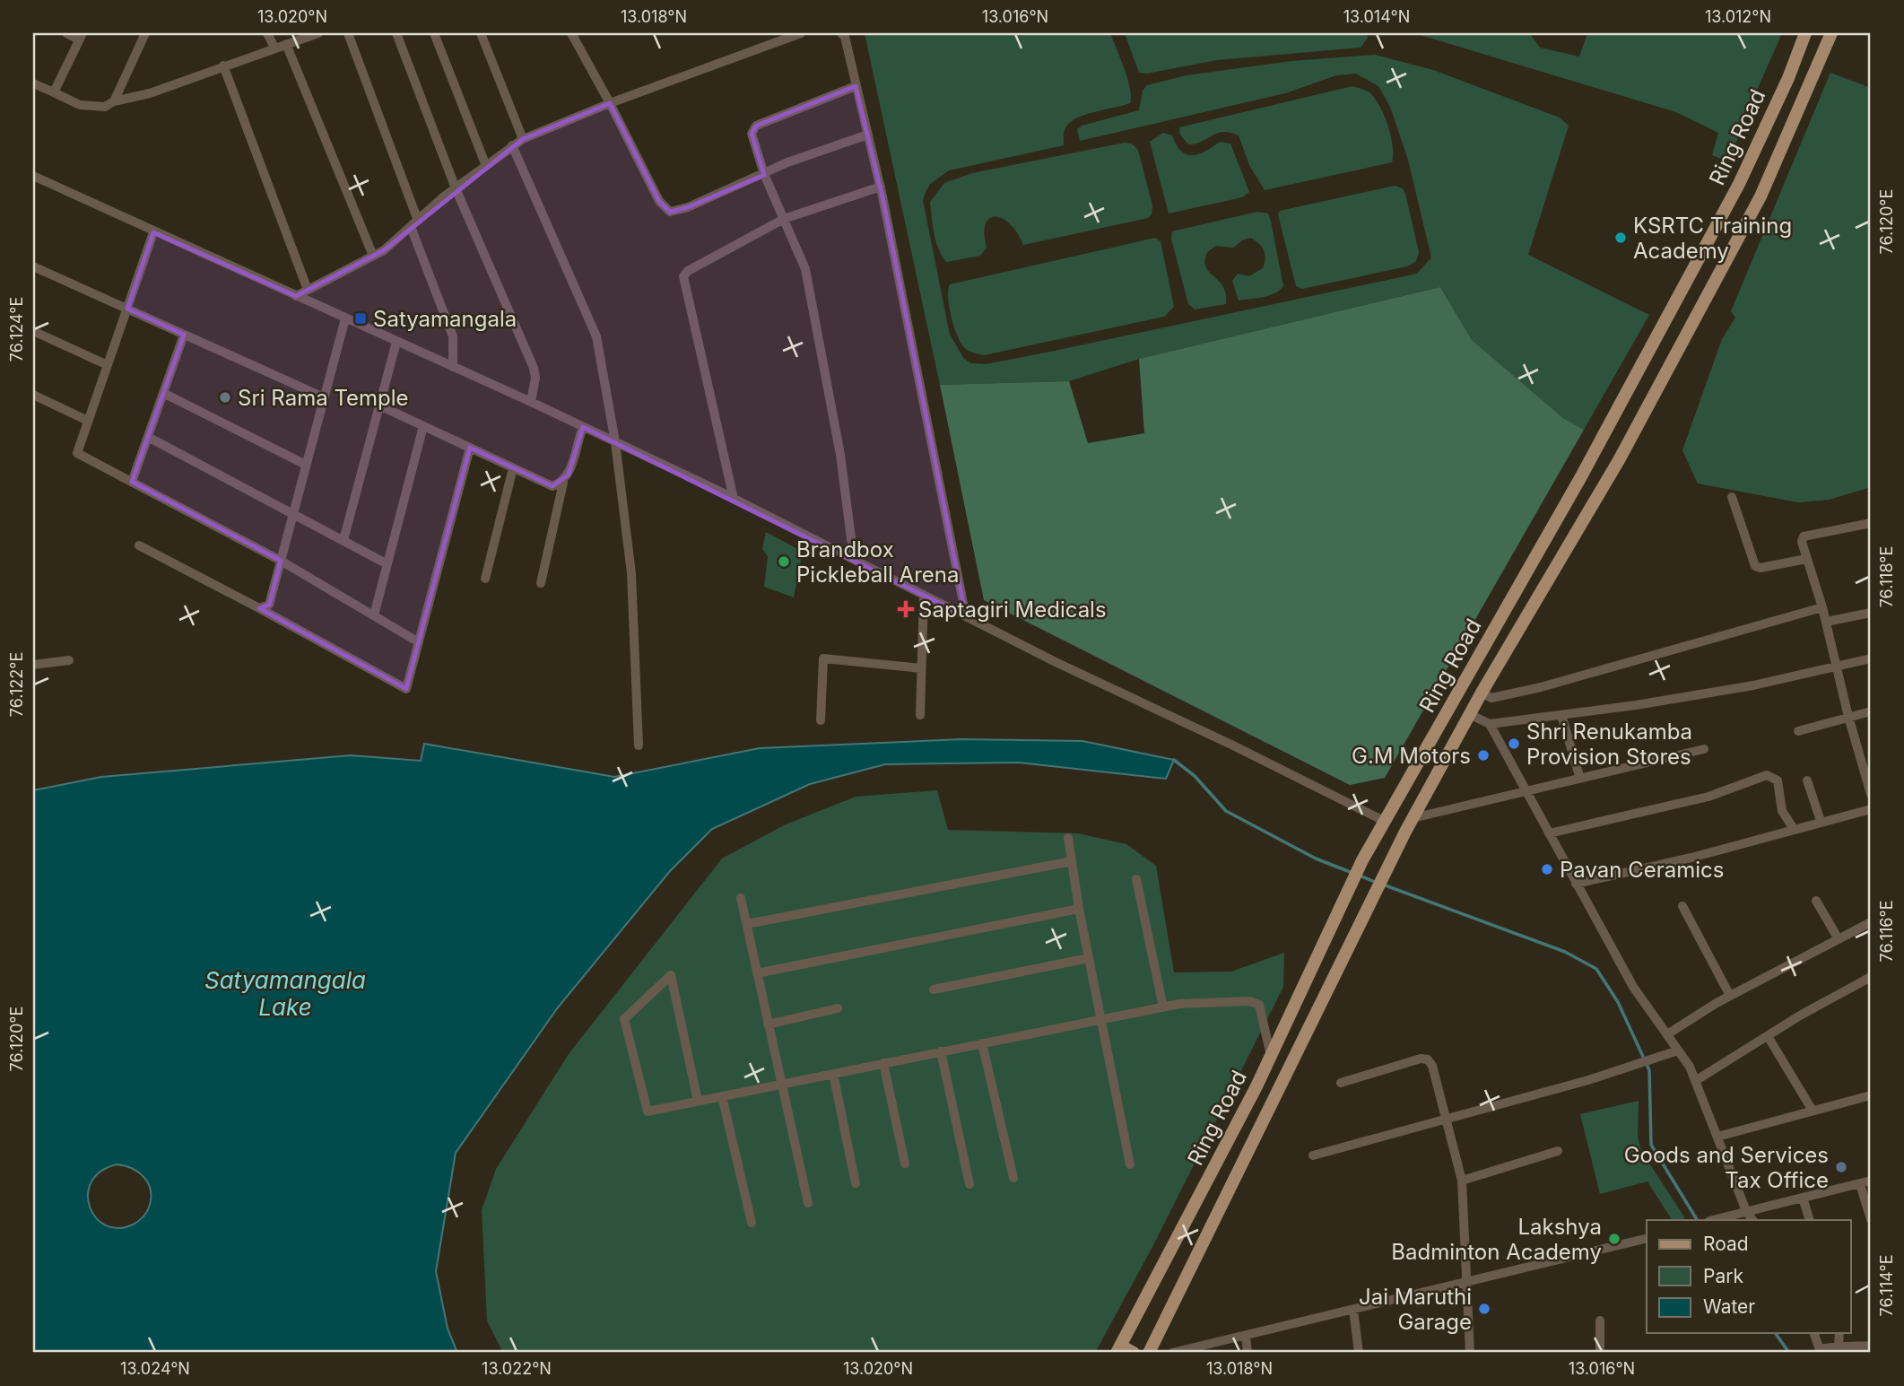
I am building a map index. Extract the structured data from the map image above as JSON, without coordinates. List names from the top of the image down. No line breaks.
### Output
{"streets":{"main road":["Ring Road"]},"water":["Satyamangala Lake"],"places":{"other":["KSRTC Training Academy","Sri Rama Temple","Brandbox Pickleball Arena","Shri Renukamba Provision Stores","G.M Motors","Pavan Ceramics","Goods and Services Tax Office","Lakshya Badminton Academy","Jai Maruthi Garage"],"transit":["Satyamangala"],"health":["Saptagiri Medicals"]},"legend":["Road","Park","Water"],"coordinates":["13.020°N","13.018°N","13.016°N","13.014°N","13.012°N","76.120°E","76.124°E","76.118°E","76.122°E","76.116°E","76.114°E","13.024°N","13.022°N"]}
